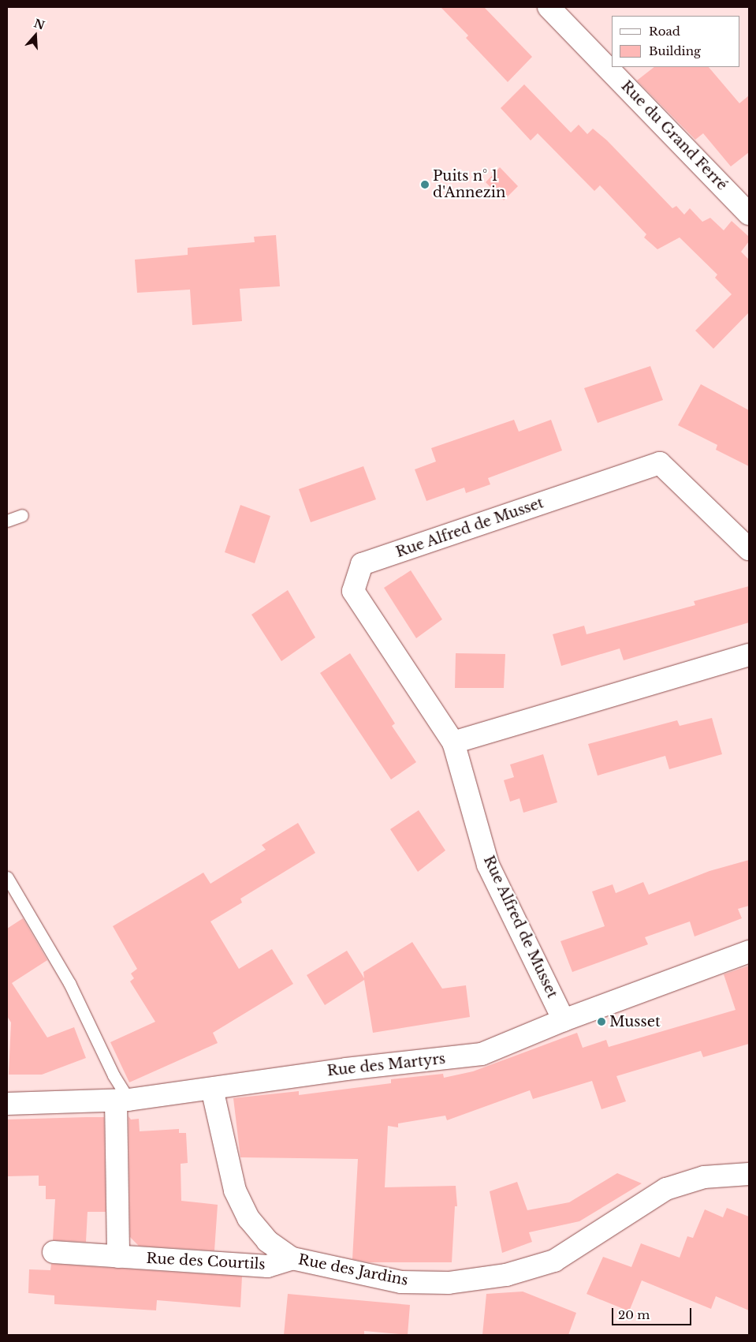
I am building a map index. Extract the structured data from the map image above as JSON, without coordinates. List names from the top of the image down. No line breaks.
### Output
{"streets":{"street":["Rue du Grand Ferré","Rue Alfred de Musset","Rue des Martyrs","Rue des Courtils","Rue des Jardins"]},"crossings":[["Rue Alfred de Musset","Rue des Martyrs"],["Rue des Martyrs","Rue des Jardins"],["Rue des Courtils","Rue des Jardins"]],"places":["Puits n° 1 d'Annezin","Musset"],"legend":["Road","Building"],"scale_bar":"20 m","north":"top"}
